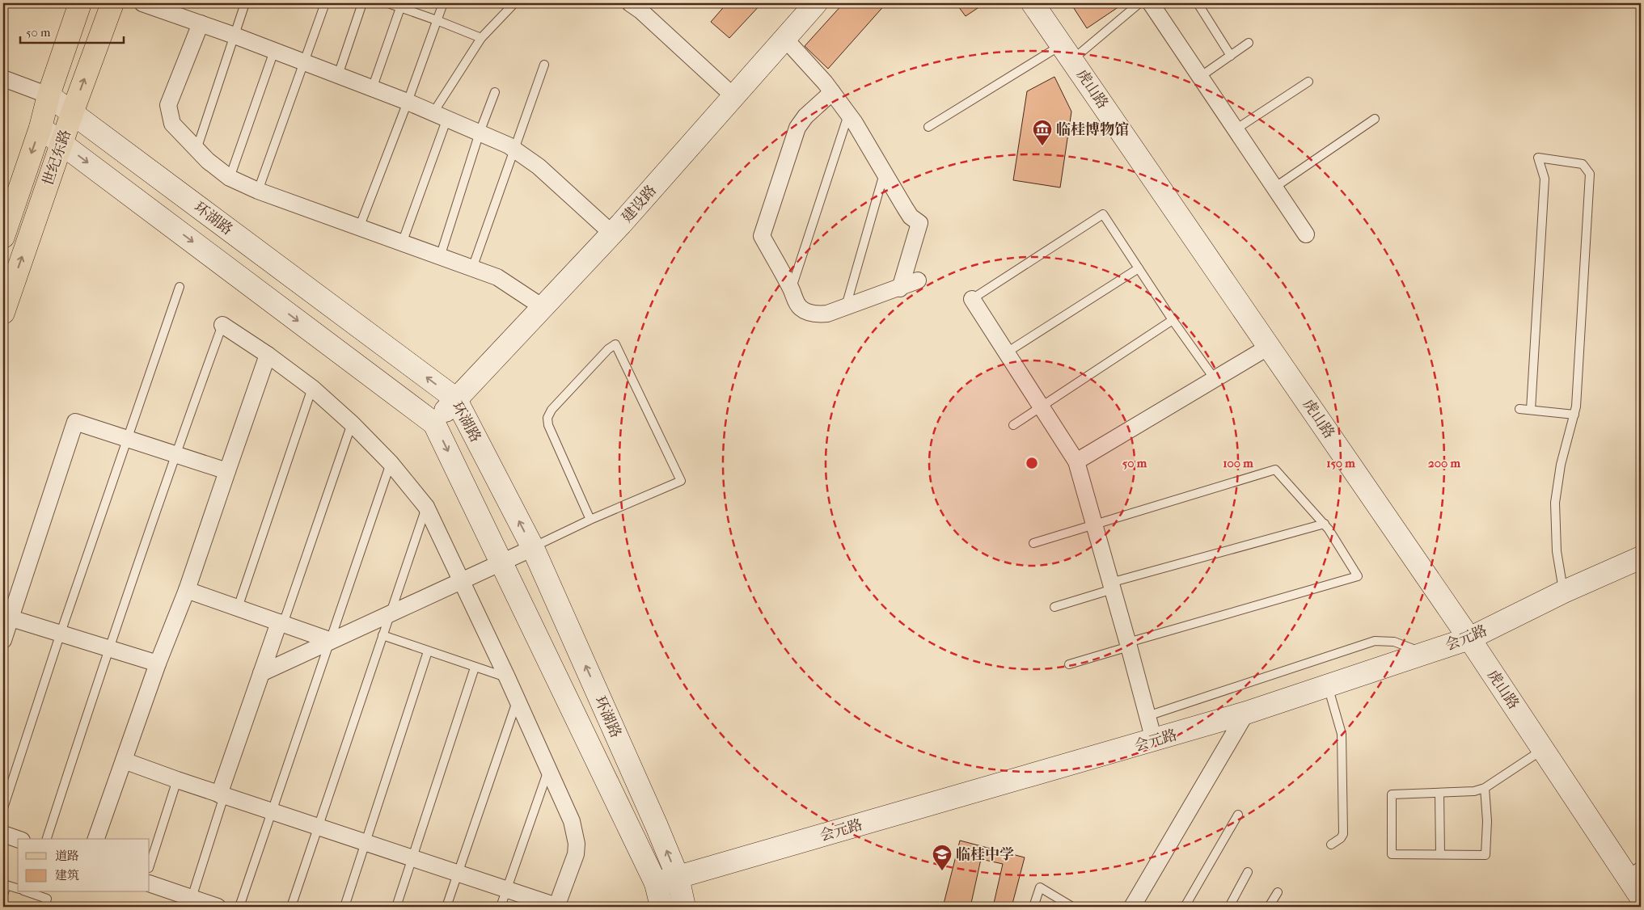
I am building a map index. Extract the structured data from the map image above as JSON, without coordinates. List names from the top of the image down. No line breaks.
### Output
{"streets":{"main road":["世纪东路"],"street":["虎山路","建设路","环湖路","会元路"]},"crossings":[["虎山路","会元路"],["世纪东路","环湖路"],["建设路","环湖路"],["环湖路","会元路"]],"places":{"museum":["临桂博物馆"],"school or university":["临桂中学"]},"legend":["道路","建筑"],"scale_bar":"50 m","rings":["50 m","100 m","150 m","200 m"]}
